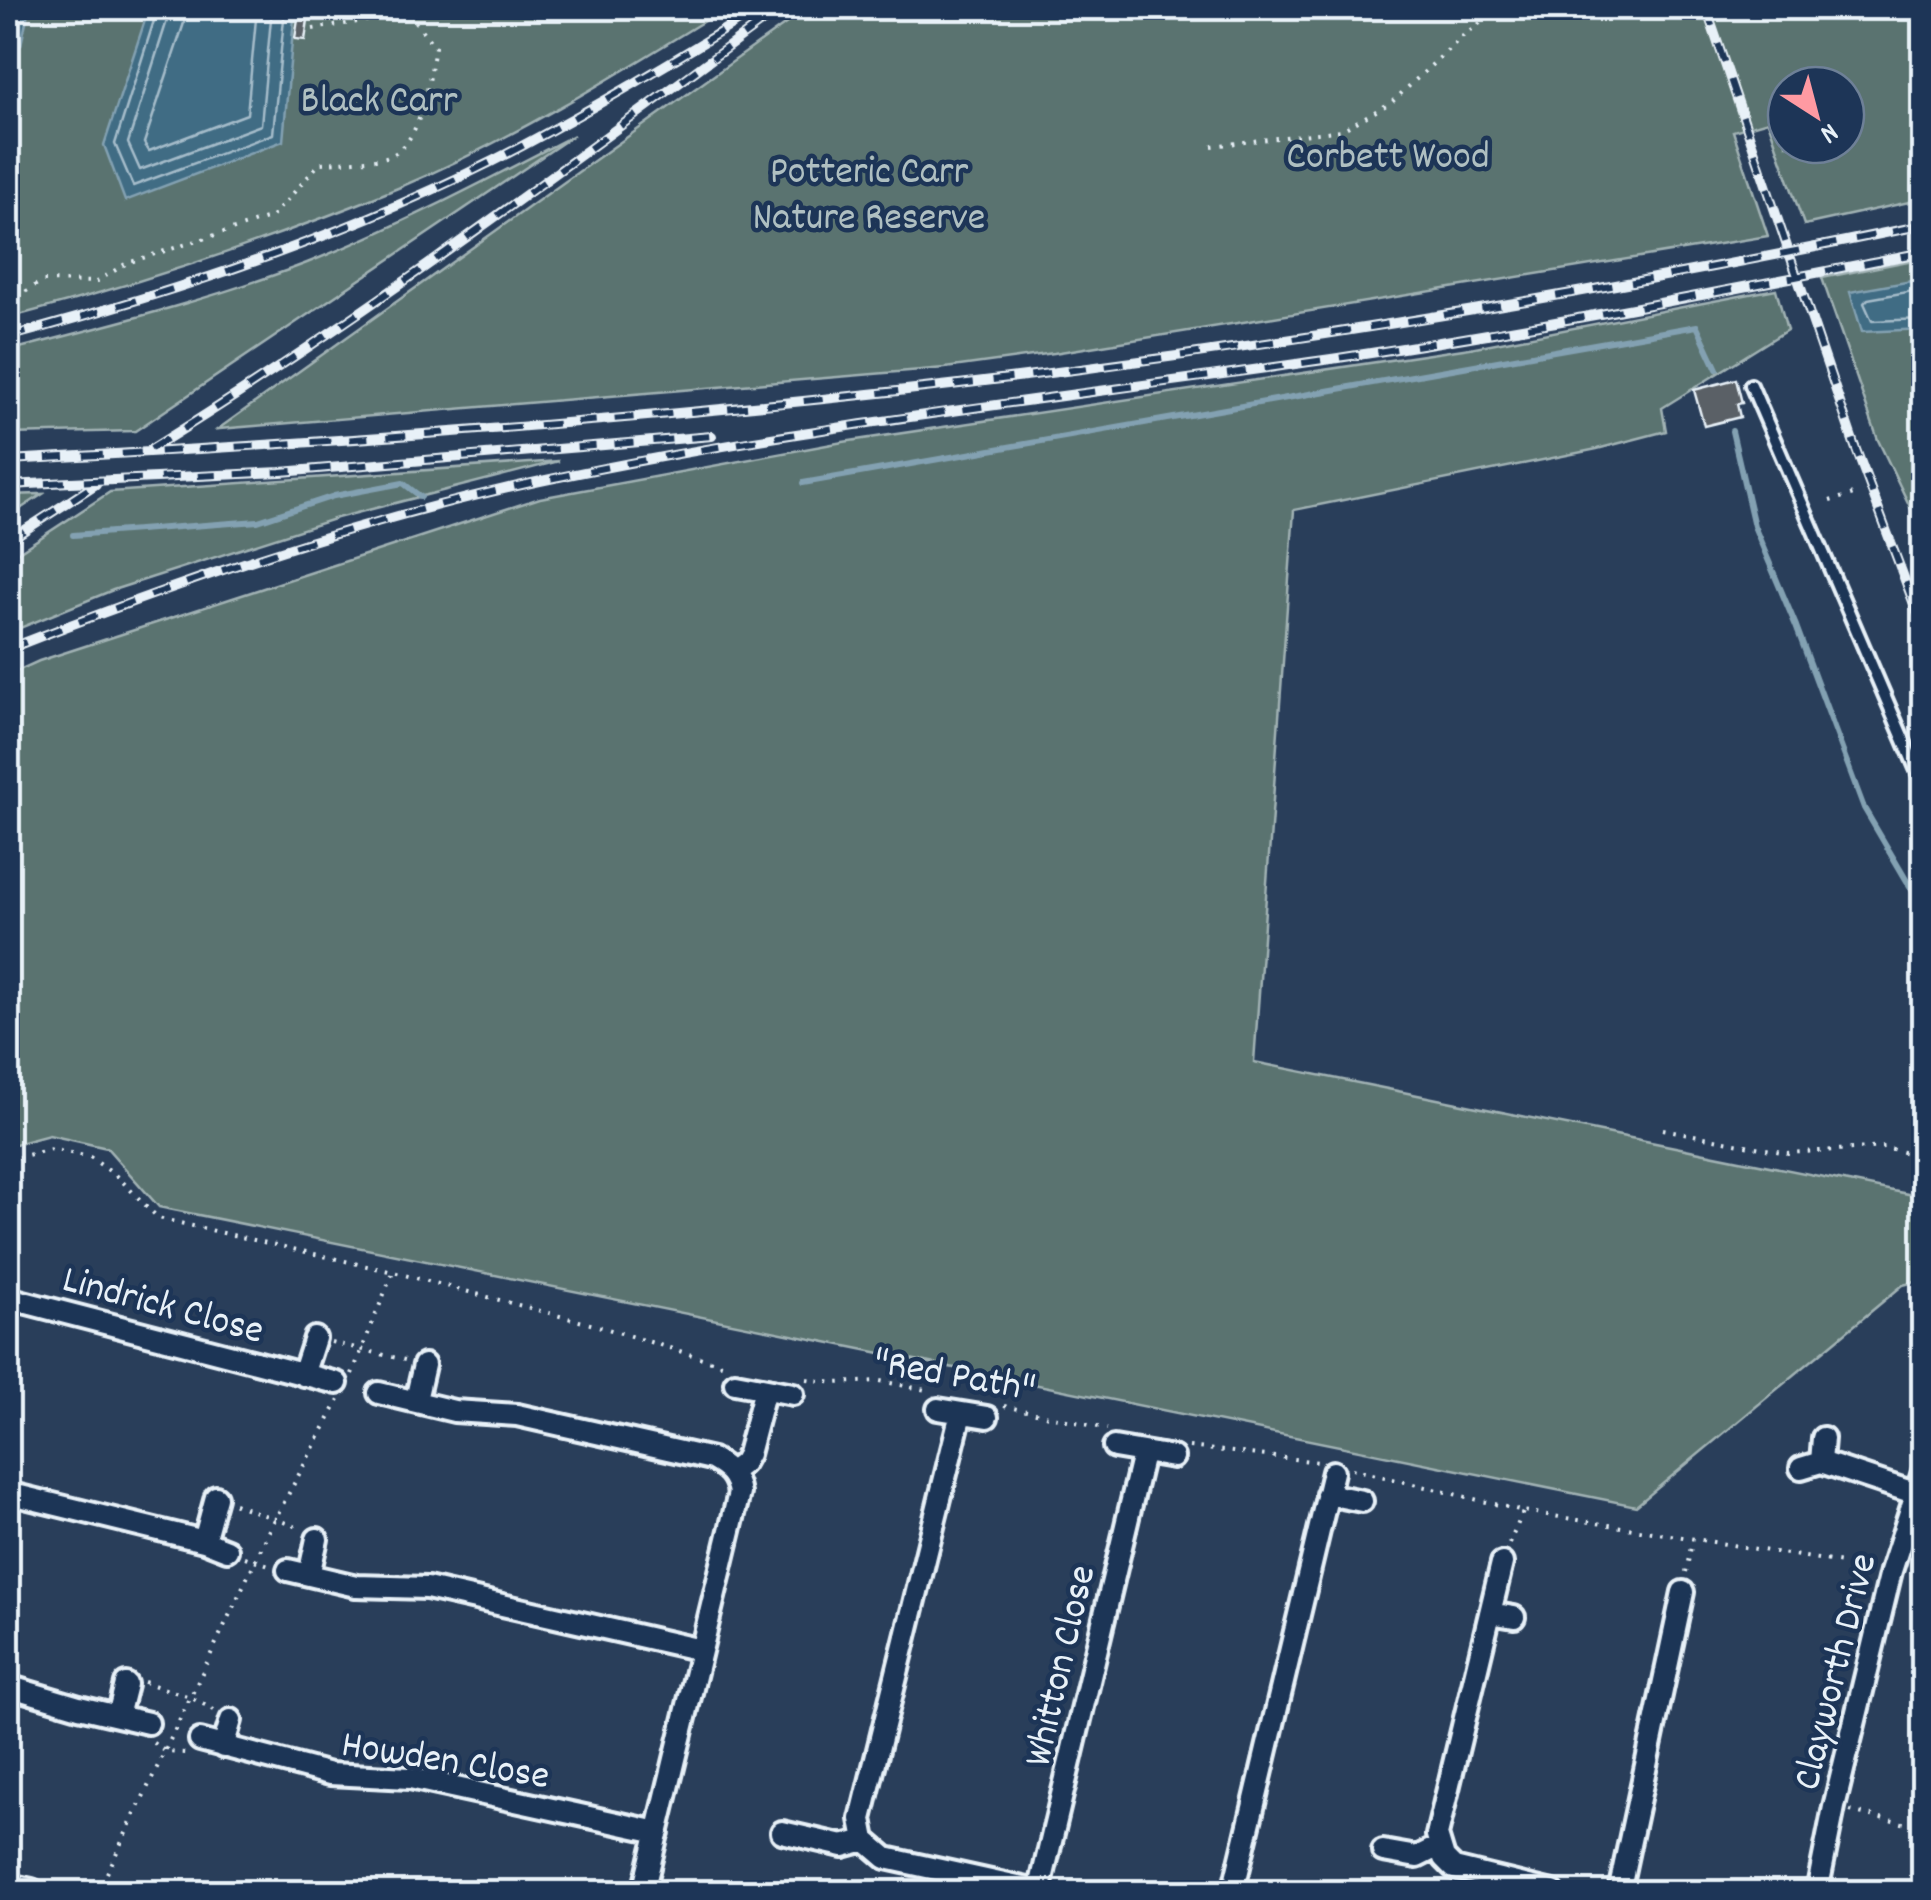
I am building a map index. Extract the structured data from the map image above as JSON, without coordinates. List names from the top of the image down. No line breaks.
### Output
{"streets":{"street":["Lindrick Close","Whitton Close","Clayworth Drive","Howden Close"],"path":["\"Red Path\""]},"parks":["Black Carr","Corbett Wood","Potteric Carr Nature Reserve"],"north":"bottom right"}
